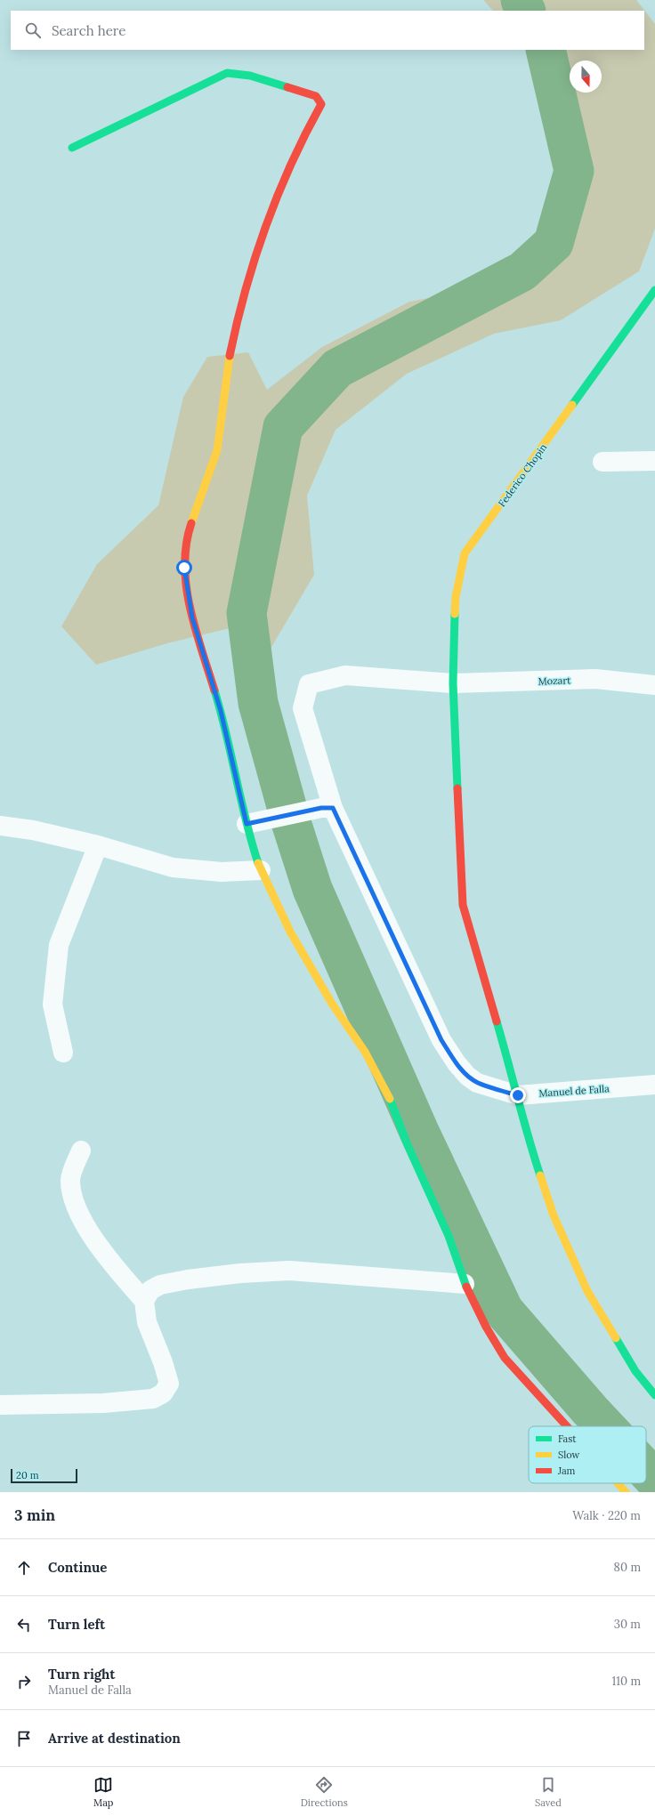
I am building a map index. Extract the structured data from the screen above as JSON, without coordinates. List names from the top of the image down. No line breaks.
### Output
{"streets":{"street":["Federico Chopin","Mozart","Manuel de Falla"]},"crossings":[["Federico Chopin","Mozart"],["Federico Chopin","Manuel de Falla"],["Mozart","Manuel de Falla"]],"legend":["Fast","Slow","Jam"],"scale_bar":"20 m","north":"bottom","page":{"search":"Search here","scale":"20 m","heading":["3 min","Walk · 220 m"],"list":[["Continue","80 m"],["Turn left","30 m"],["Turn right","Manuel de Falla","110 m"],"Arrive at destination"],"nav":["Map","Directions","Saved"]}}
